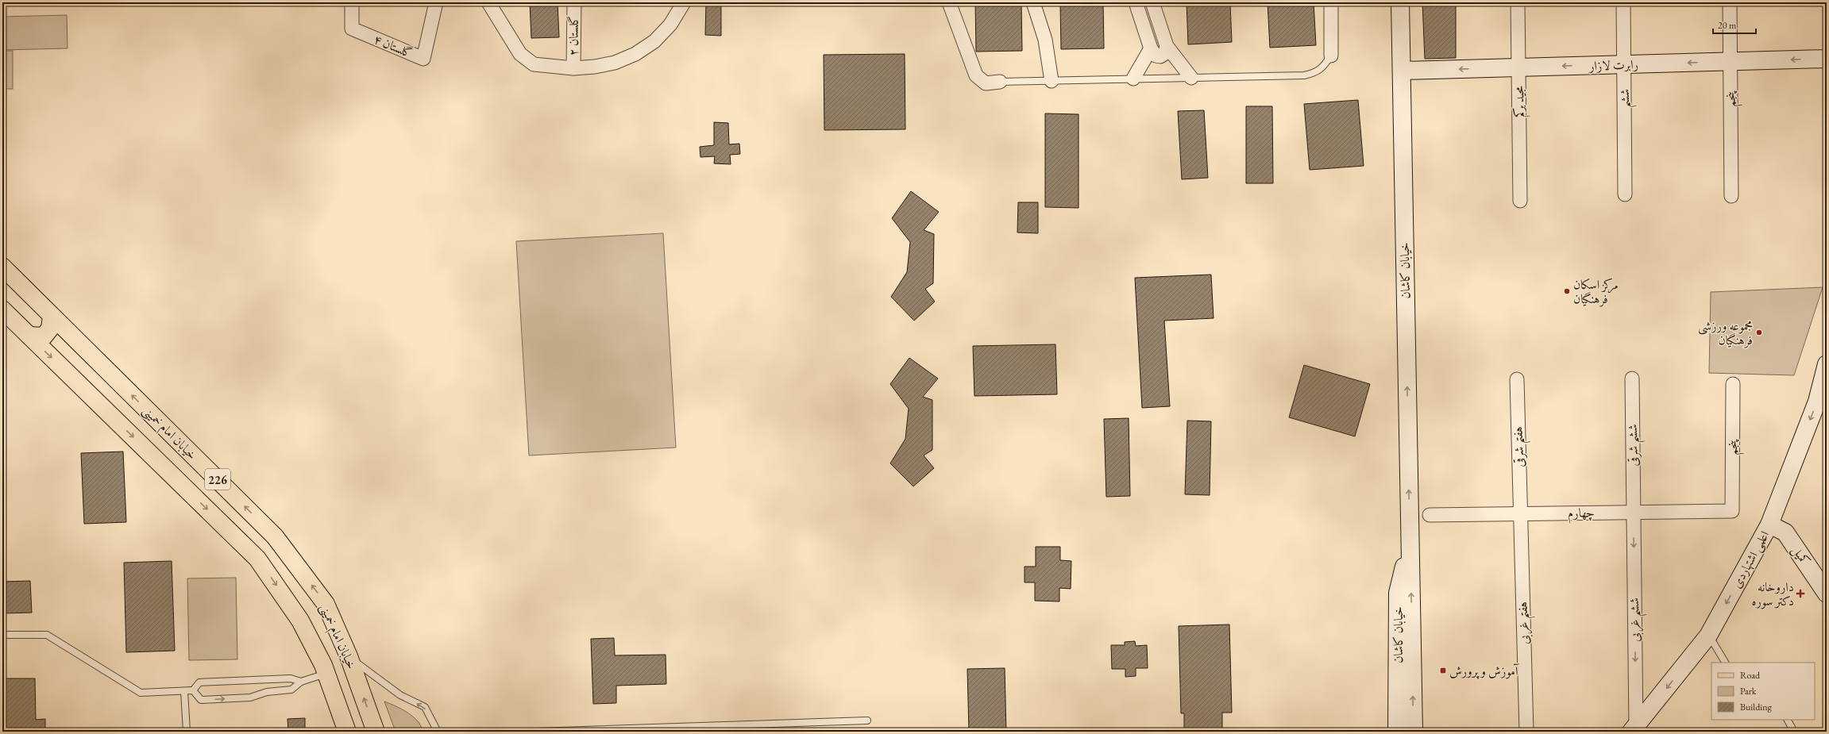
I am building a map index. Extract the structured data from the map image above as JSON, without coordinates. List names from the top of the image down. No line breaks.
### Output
{"streets":{"main road":["خیابان امام خمینی","226"],"street":["گلستان ۲","گلستان ۴","رابرت لازار","ششم","پنجم","مجید برکم","خیابان کاشان","ششم شرقی","هفتم شرقی","چهارم","کمیل","اعلمی اشتهاردی","ششم غربی","هفتم غربی"]},"crossings":[["رابرت لازار","ششم"],["رابرت لازار","پنجم"],["رابرت لازار","مجید برکم"],["رابرت لازار","خیابان کاشان"],["پنجم","چهارم"],["ششم شرقی","چهارم"],["ششم شرقی","ششم غربی"],["هفتم شرقی","چهارم"],["هفتم شرقی","هفتم غربی"],["چهارم","ششم غربی"],["چهارم","هفتم غربی"],["کمیل","اعلمی اشتهاردی"],["اعلمی اشتهاردی","ششم غربی"]],"one_way":["رابرت لازار","خیابان کاشان","اعلمی اشتهاردی","ششم غربی"],"places":{"other":["مرکز اسکان فرهنگیان","مجموعه ورزشی فرهنگیان"],"health":["داروخانه دکتر سوره"],"transit":["آموزش و پرورش"]},"legend":["Road","Park","Building"],"scale_bar":"20 m"}
